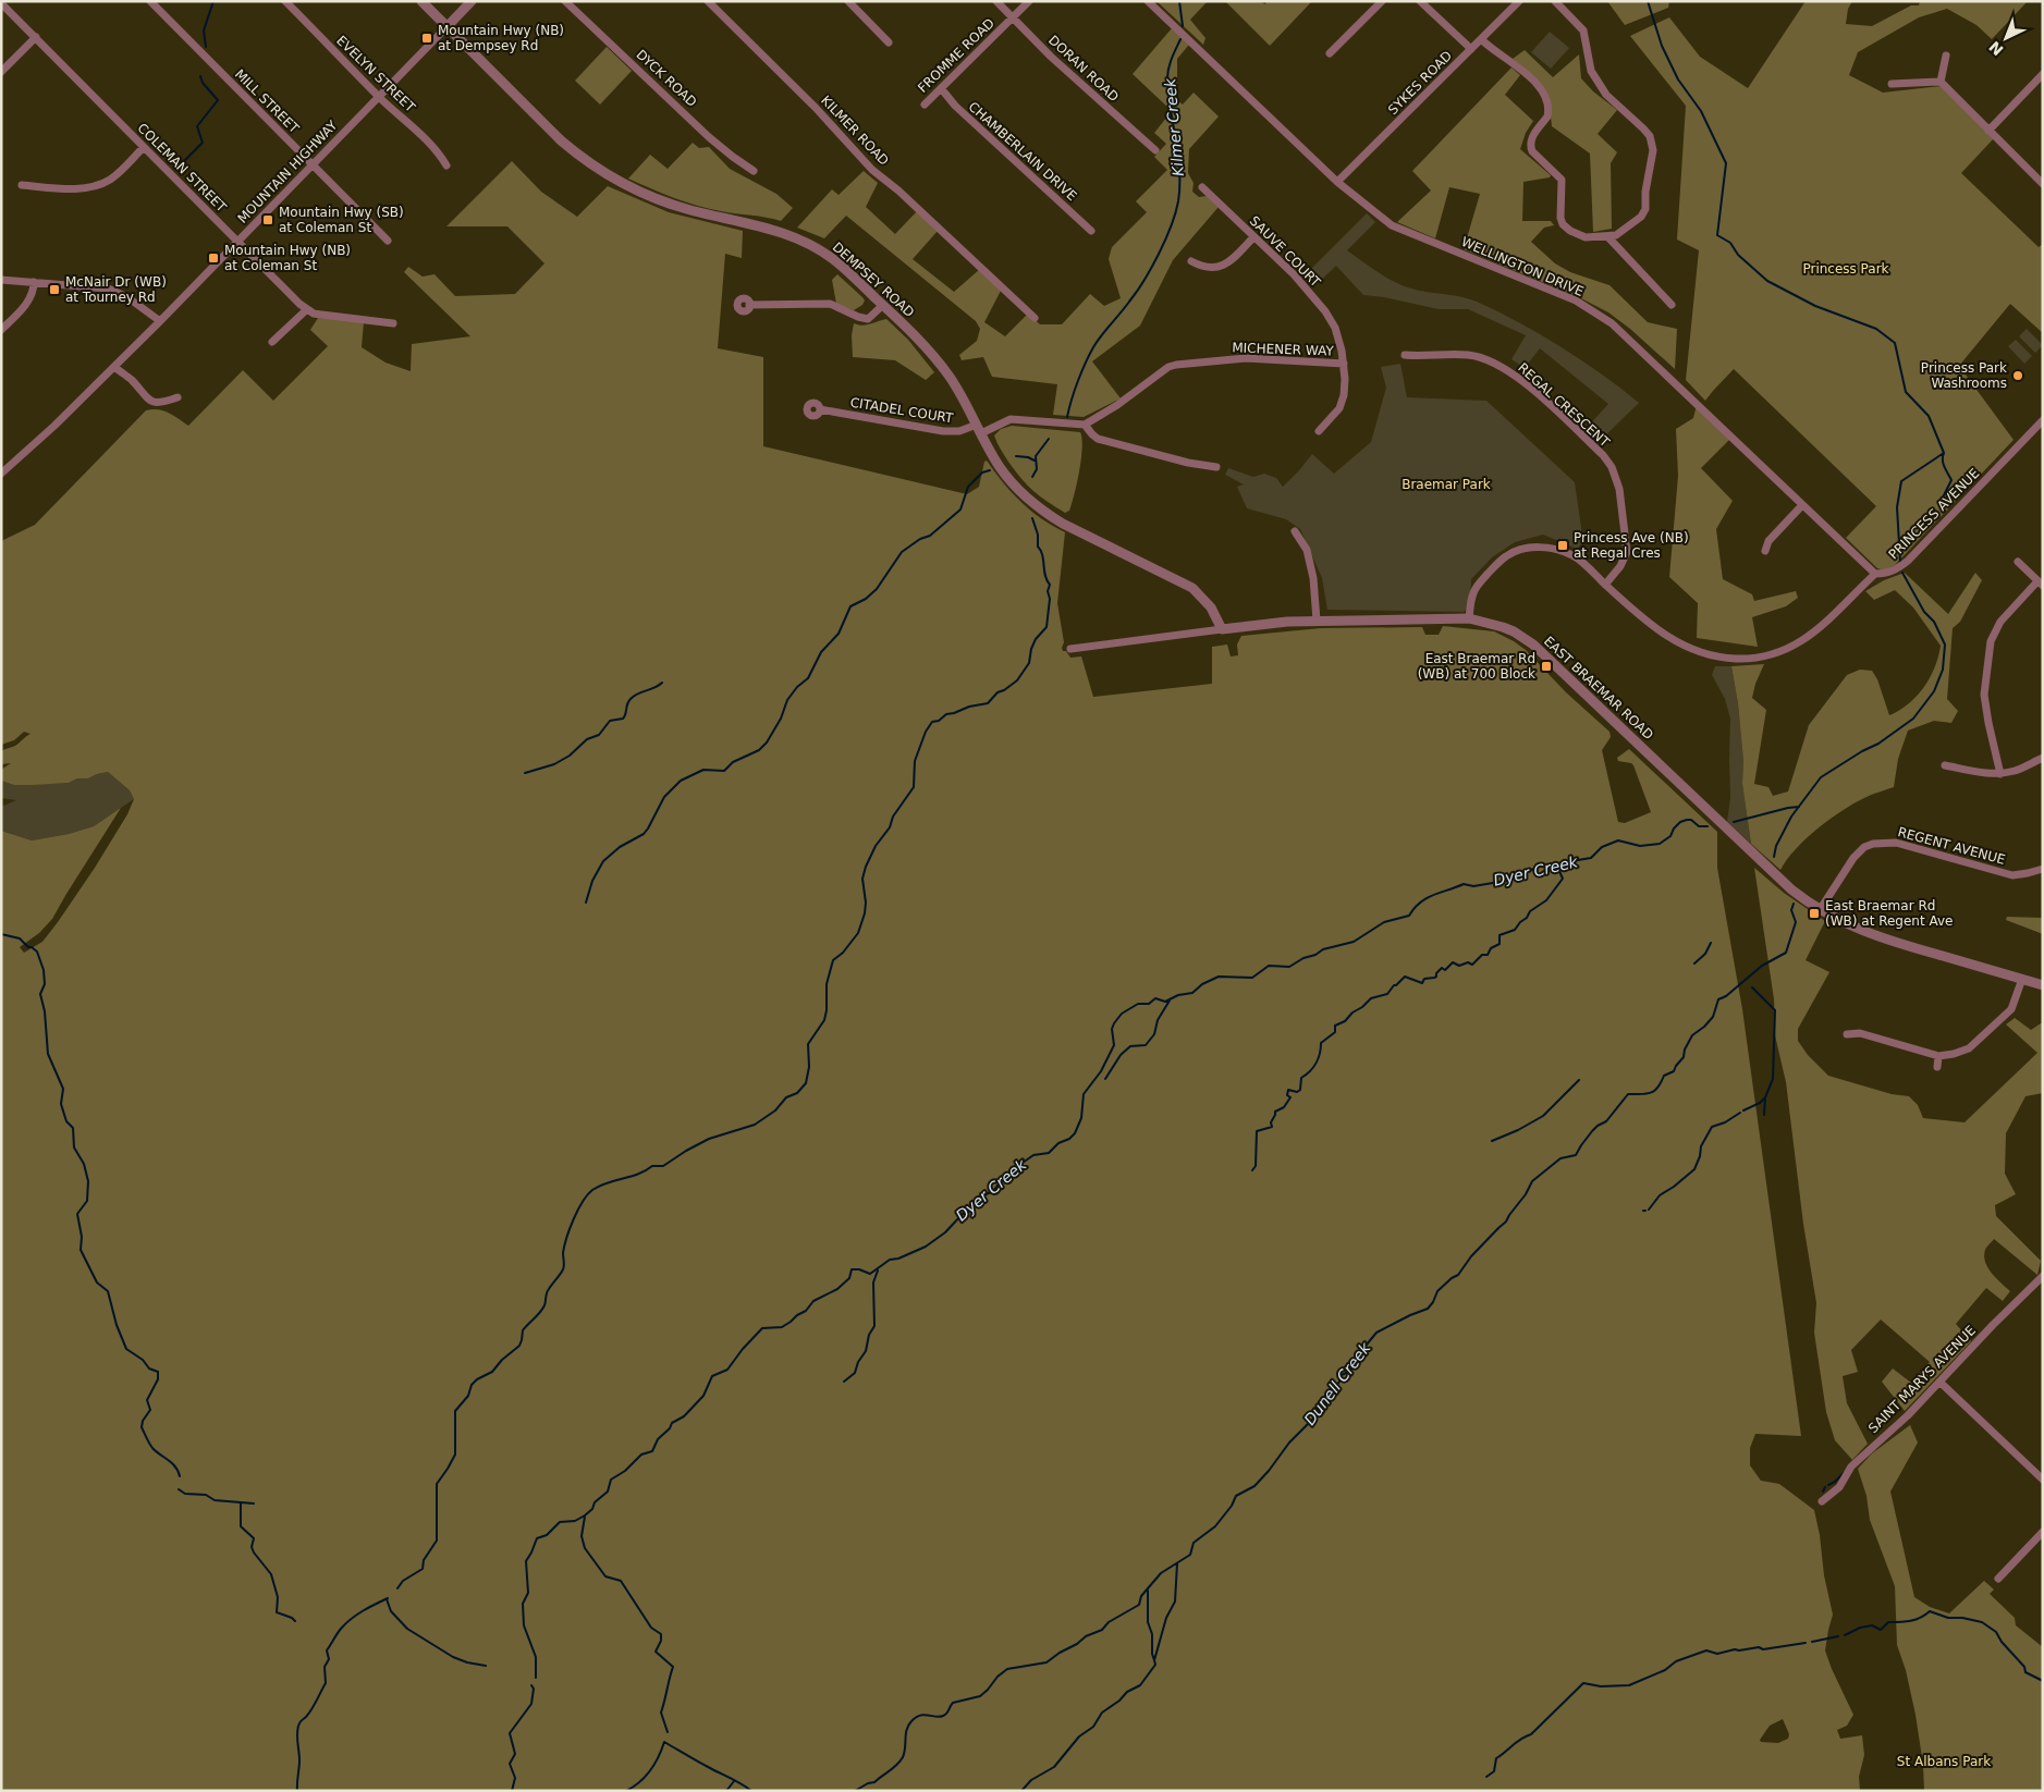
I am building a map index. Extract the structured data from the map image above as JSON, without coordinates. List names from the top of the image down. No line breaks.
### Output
{"streets":{"street":["FROMME ROAD","DORAN ROAD","EVELYN STREET","DYCK ROAD","SYKES ROAD","MILL STREET","KILMER ROAD","CHAMBERLAIN DRIVE","COLEMAN STREET","MOUNTAIN HIGHWAY","SAUVE COURT","WELLINGTON DRIVE","DEMPSEY ROAD","MICHENER WAY","REGAL CRESCENT","CITADEL COURT","PRINCESS AVENUE","EAST BRAEMAR ROAD","REGENT AVENUE","SAINT MARYS AVENUE"]},"crossings":[["FROMME ROAD","DORAN ROAD"],["FROMME ROAD","CHAMBERLAIN DRIVE"],["EVELYN STREET","MOUNTAIN HIGHWAY"],["SYKES ROAD","WELLINGTON DRIVE"],["MILL STREET","MOUNTAIN HIGHWAY"],["COLEMAN STREET","MOUNTAIN HIGHWAY"],["MOUNTAIN HIGHWAY","DEMPSEY ROAD"],["SAUVE COURT","MICHENER WAY"],["WELLINGTON DRIVE","PRINCESS AVENUE"],["DEMPSEY ROAD","CITADEL COURT"],["DEMPSEY ROAD","EAST BRAEMAR ROAD"],["EAST BRAEMAR ROAD","REGENT AVENUE"]],"water":["Kilmer Creek","Dyer Creek","Dunell Creek"],"parks":["Princess Park","Braemar Park","St Albans Park"],"places":{"transit":["Mountain Hwy (NB) at Dempsey Rd","Mountain Hwy (SB) at Coleman St","Mountain Hwy (NB) at Coleman St","McNair Dr (WB) at Tourney Rd","Princess Ave (NB) at Regal Cres","East Braemar Rd (WB) at 700 Block","East Braemar Rd (WB) at Regent Ave"],"other":["Princess Park Washrooms"]},"north":"bottom left"}
